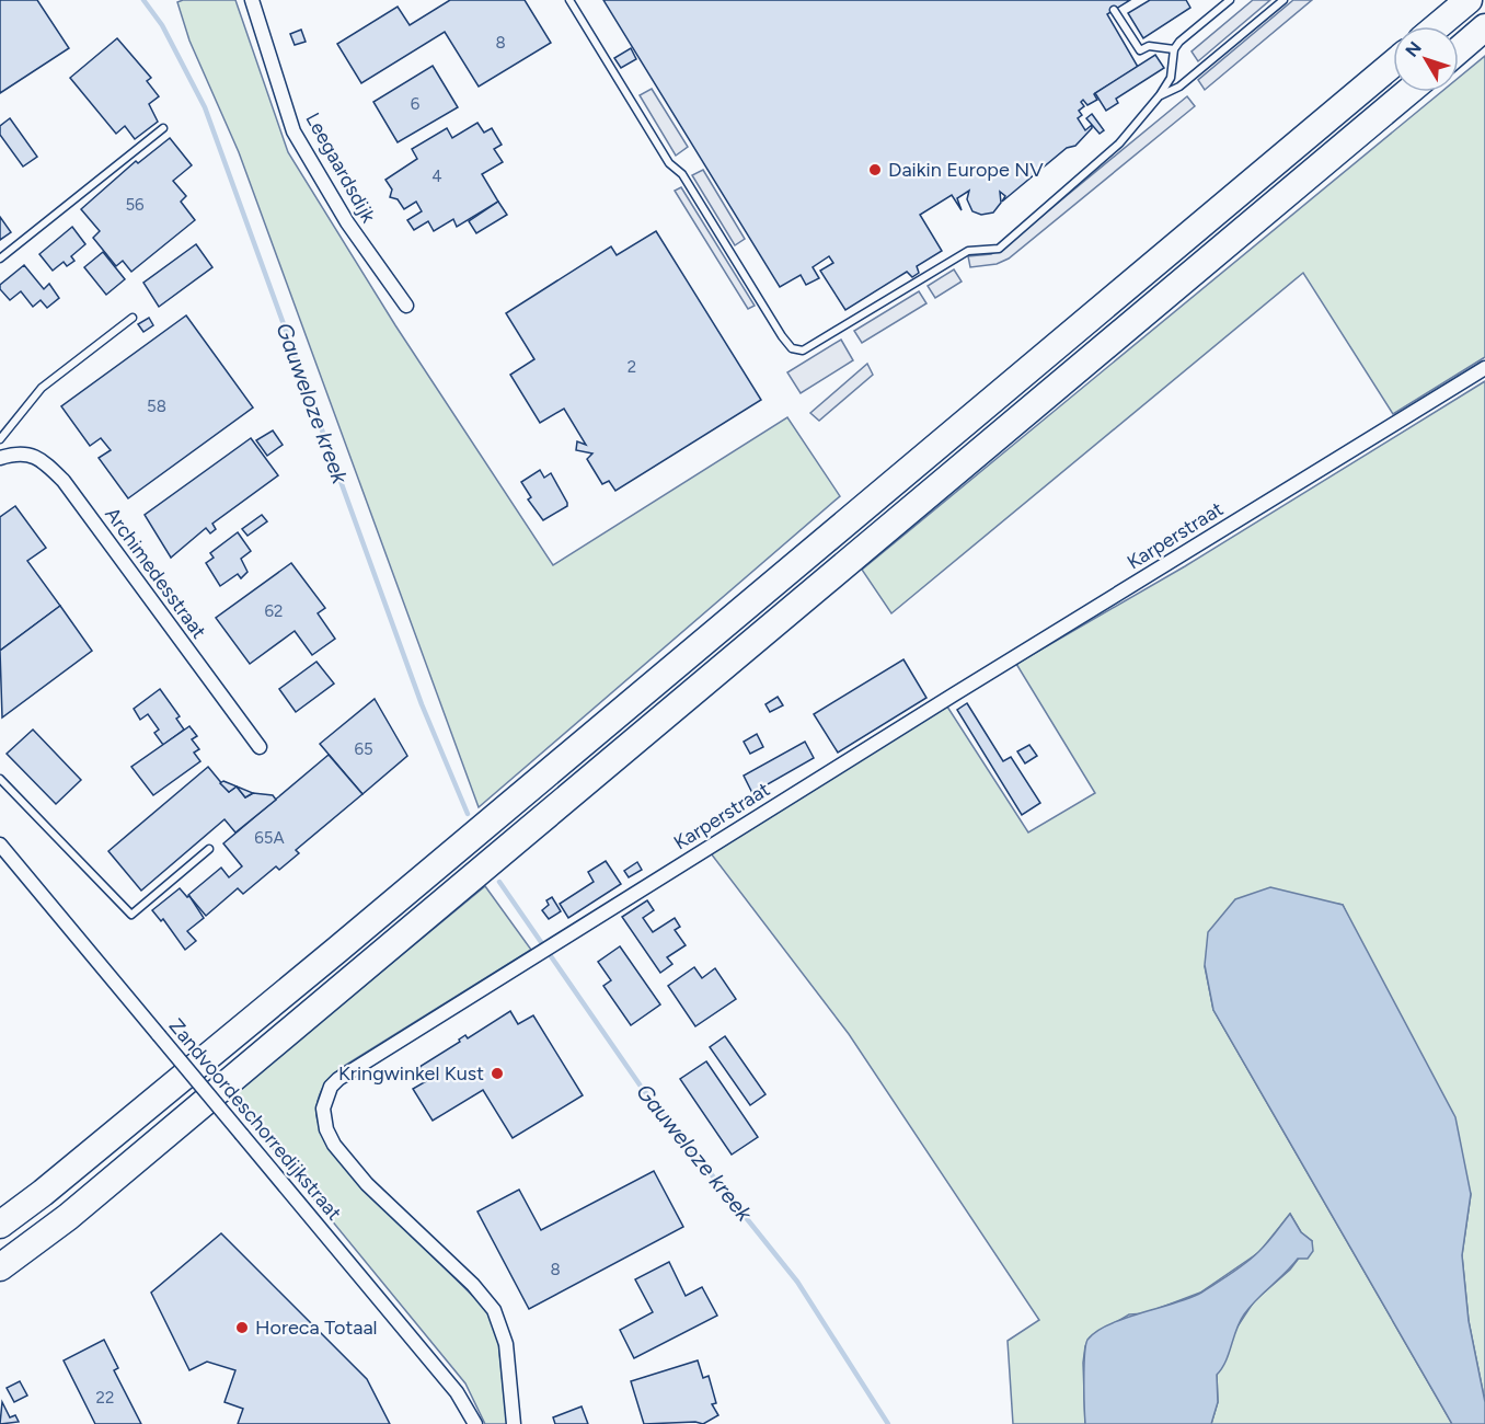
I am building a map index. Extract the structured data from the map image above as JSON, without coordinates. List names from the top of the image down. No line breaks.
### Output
{"streets":{"street":["Leegaardsdijk","Karperstraat","Archimedesstraat","Zandvoordeschorredijkstraat"]},"water":["Gauweloze kreek"],"places":["Daikin Europe NV","Kringwinkel Kust","Horeca Totaal"],"house_numbers":["8","6","4","56","2","58","62","65","65A","8","22"],"north":"top left"}
